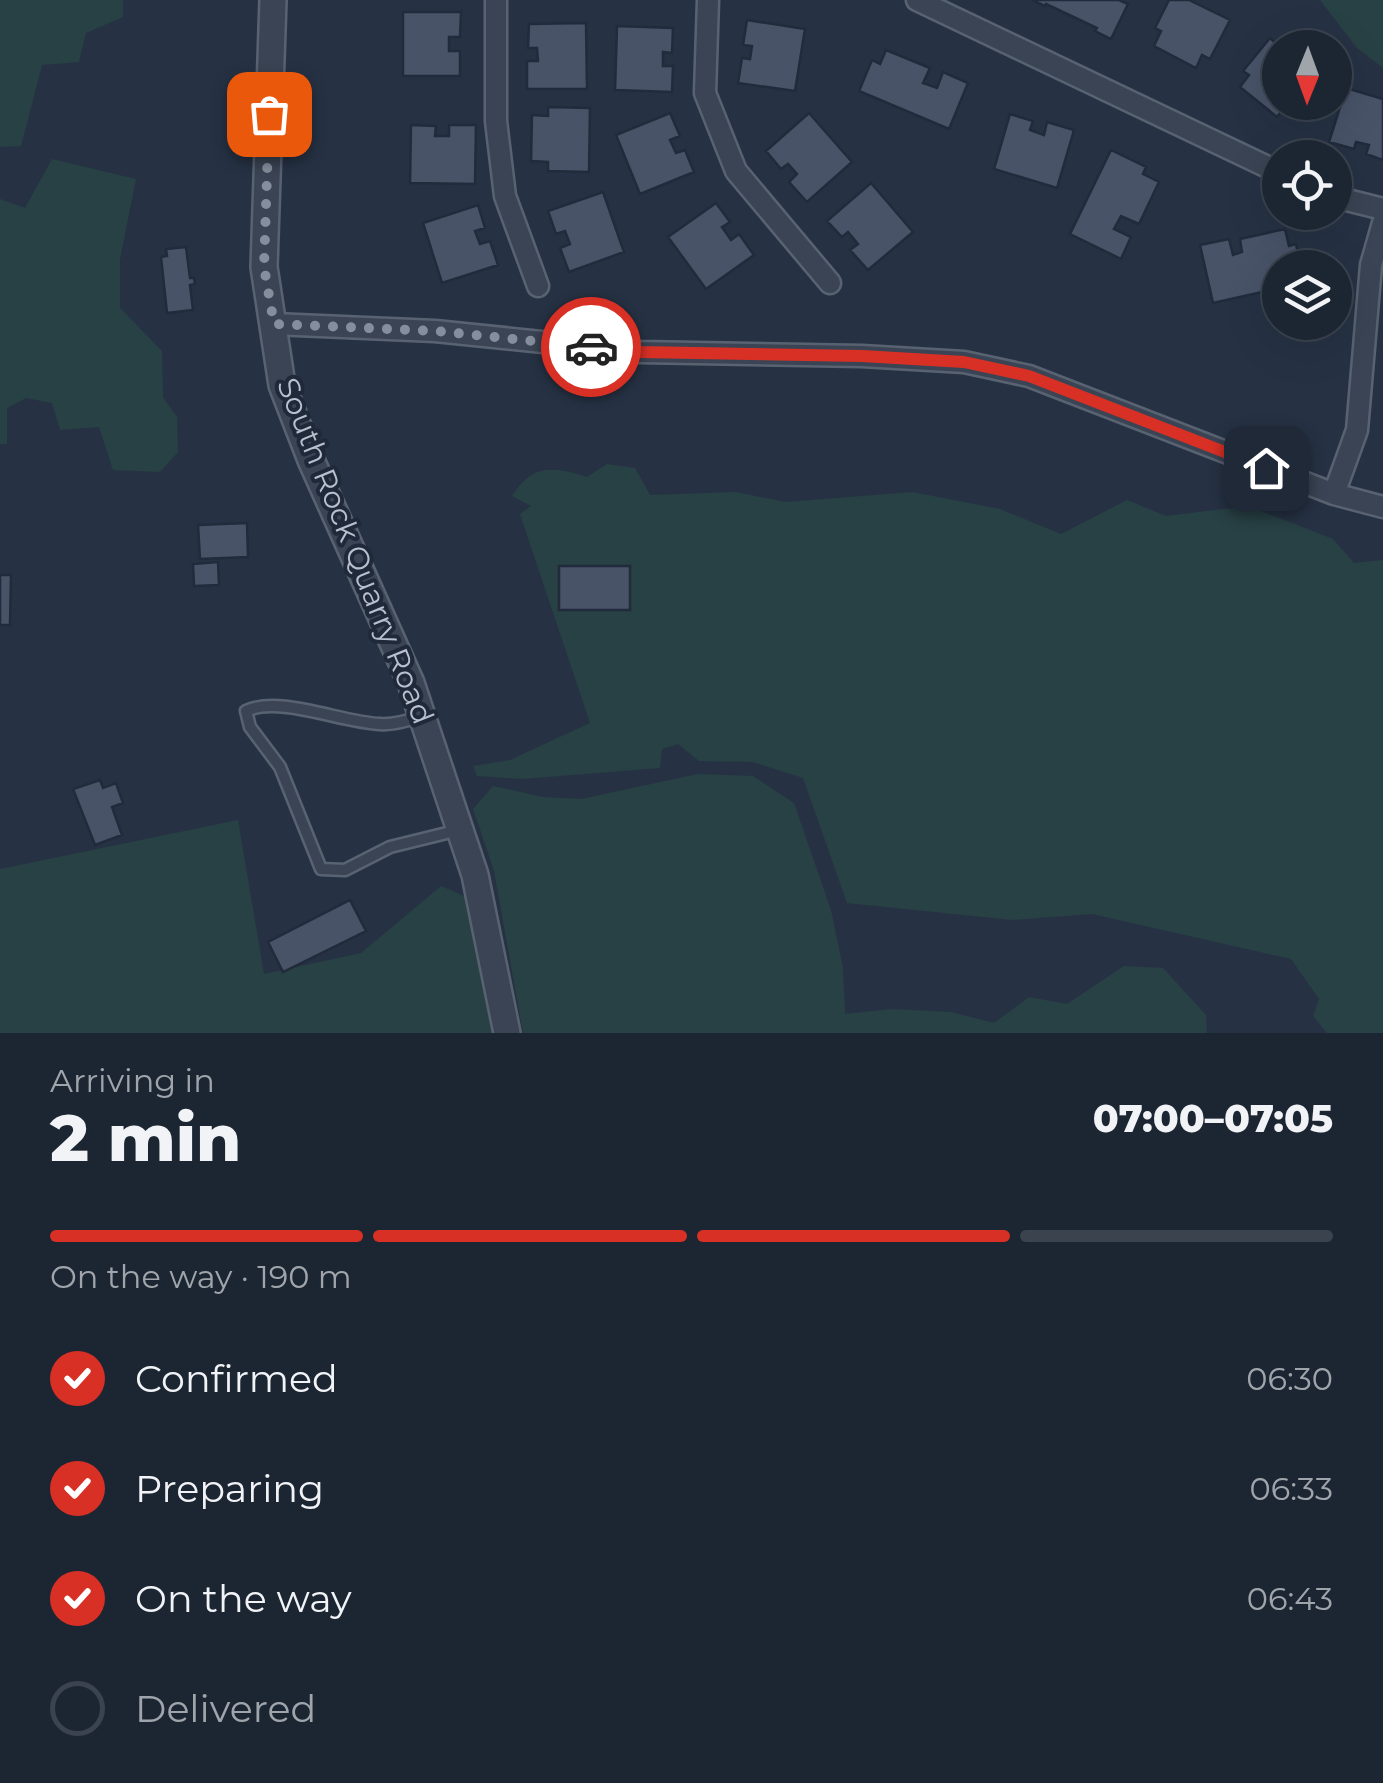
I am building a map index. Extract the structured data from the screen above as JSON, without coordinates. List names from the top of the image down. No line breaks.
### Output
{"streets":{"street":["South Rock Quarry Road"]},"north":"bottom","page":{"heading":["2 min","Arriving in","07:00–07:05"],"bar":"On the way · 190 m","list":[["Confirmed","06:30"],["Preparing","06:33"],["On the way","06:43"],"Delivered"]}}
